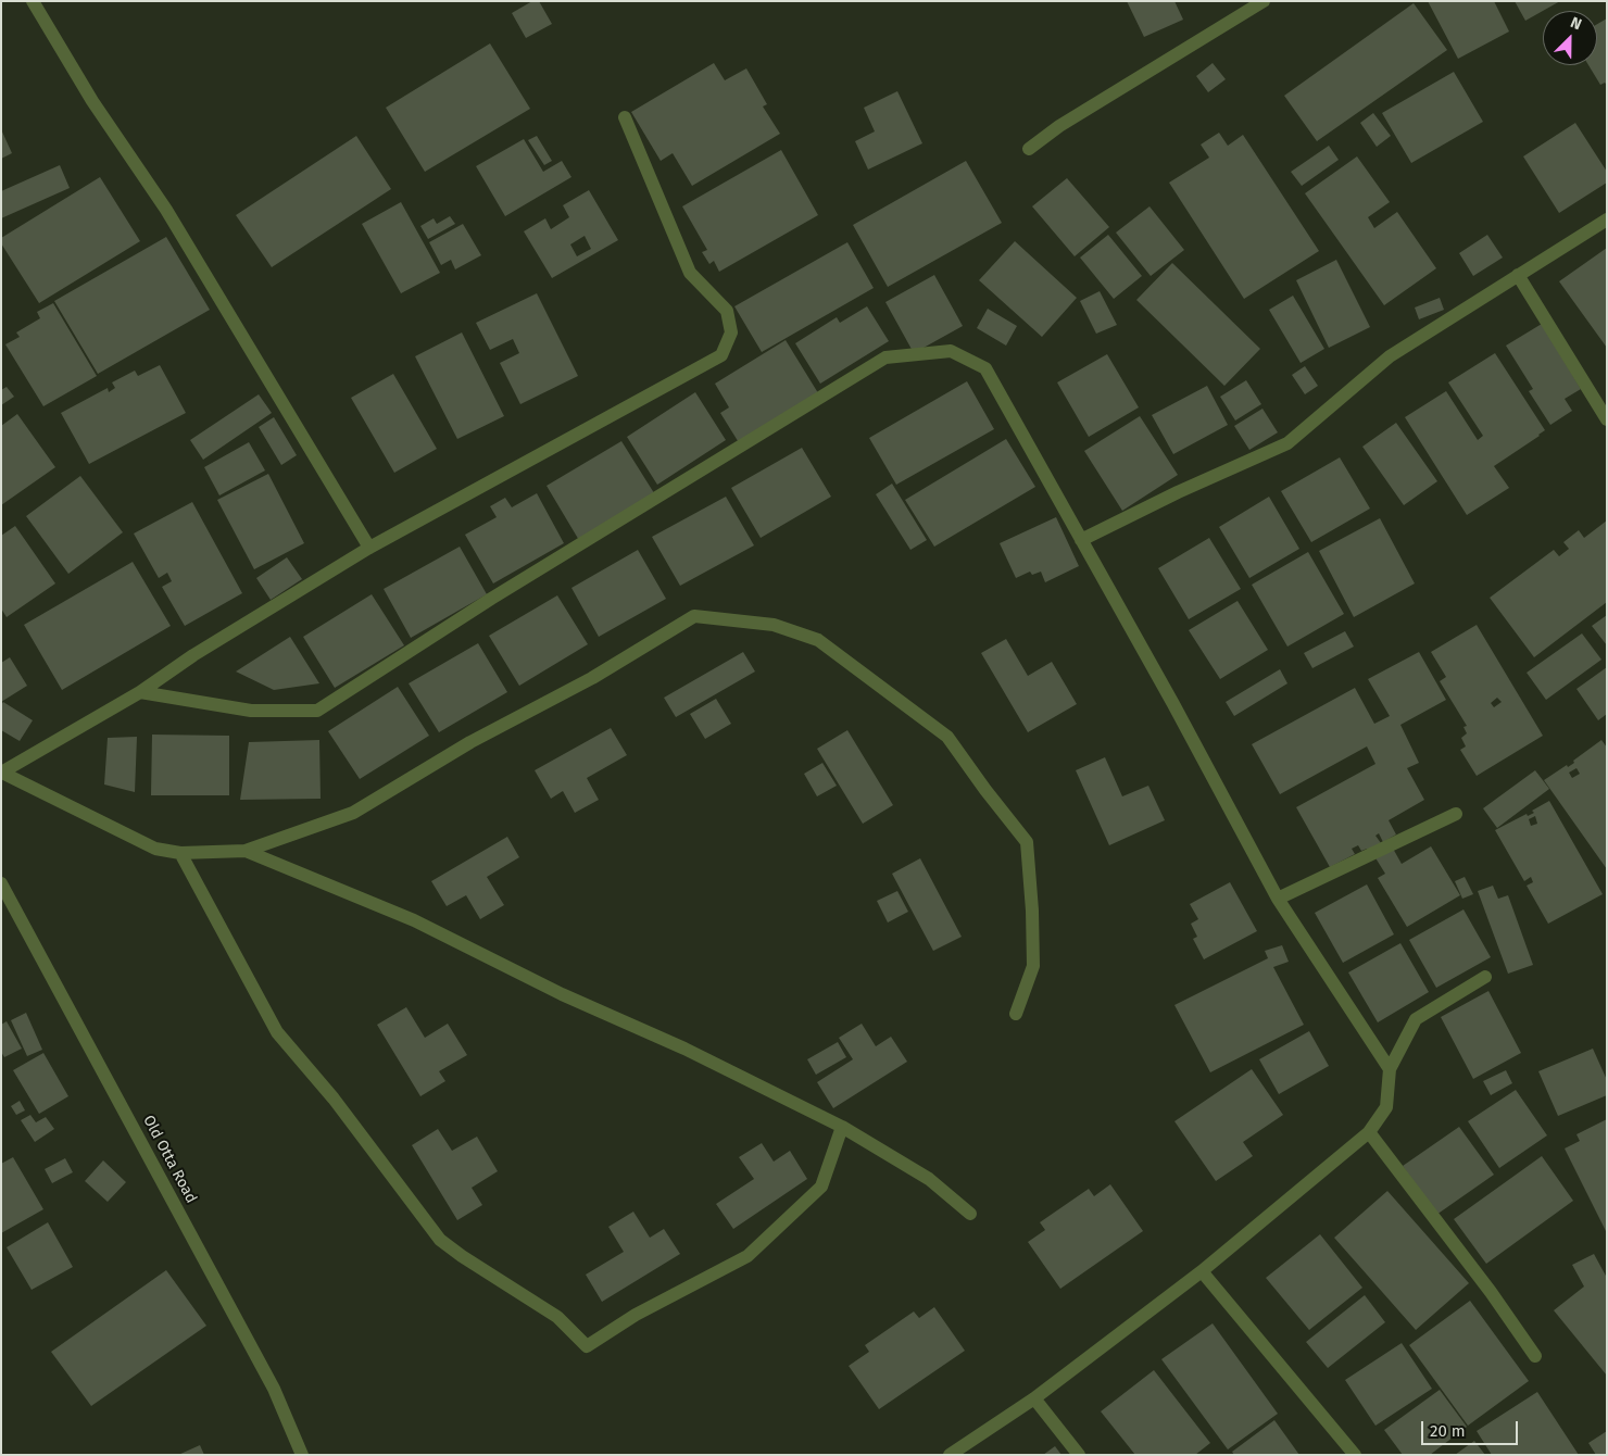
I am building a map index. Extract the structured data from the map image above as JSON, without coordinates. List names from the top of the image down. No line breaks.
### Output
{"streets":{"street":["Old Otta Road"]},"scale_bar":"20 m","north":"top right"}
